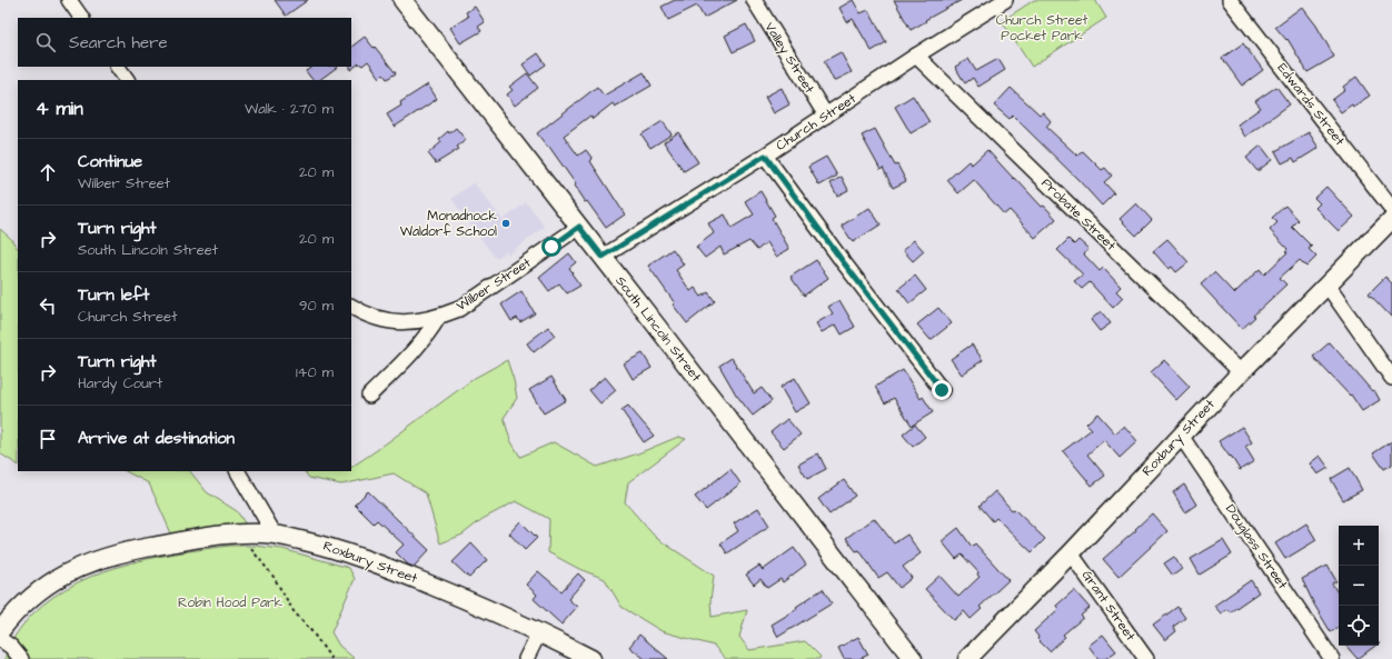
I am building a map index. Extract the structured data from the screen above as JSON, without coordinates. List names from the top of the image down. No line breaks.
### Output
{"streets":{"street":["Valley Street","Edwards Street","Church Street","Probate Street","Wilber Street","South Lincoln Street","Roxbury Street","Douglass Street","Grant Street"]},"crossings":[["Valley Street","Church Street"],["Church Street","Probate Street"],["Church Street","South Lincoln Street"],["Probate Street","Roxbury Street"],["Wilber Street","South Lincoln Street"],["Roxbury Street","Douglass Street"],["Roxbury Street","Grant Street"]],"parks":["Church Street Pocket Park","Robin Hood Park"],"places":["Monadnock Waldorf School"],"page":{"search":"Search here","heading":["4 min","Walk · 270 m"],"list":[["Continue","Wilber Street","20 m"],["Turn right","South Lincoln Street","20 m"],["Turn left","Church Street","90 m"],["Turn right","Hardy Court","140 m"],"Arrive at destination"],"map_buttons":["+","−"]}}
